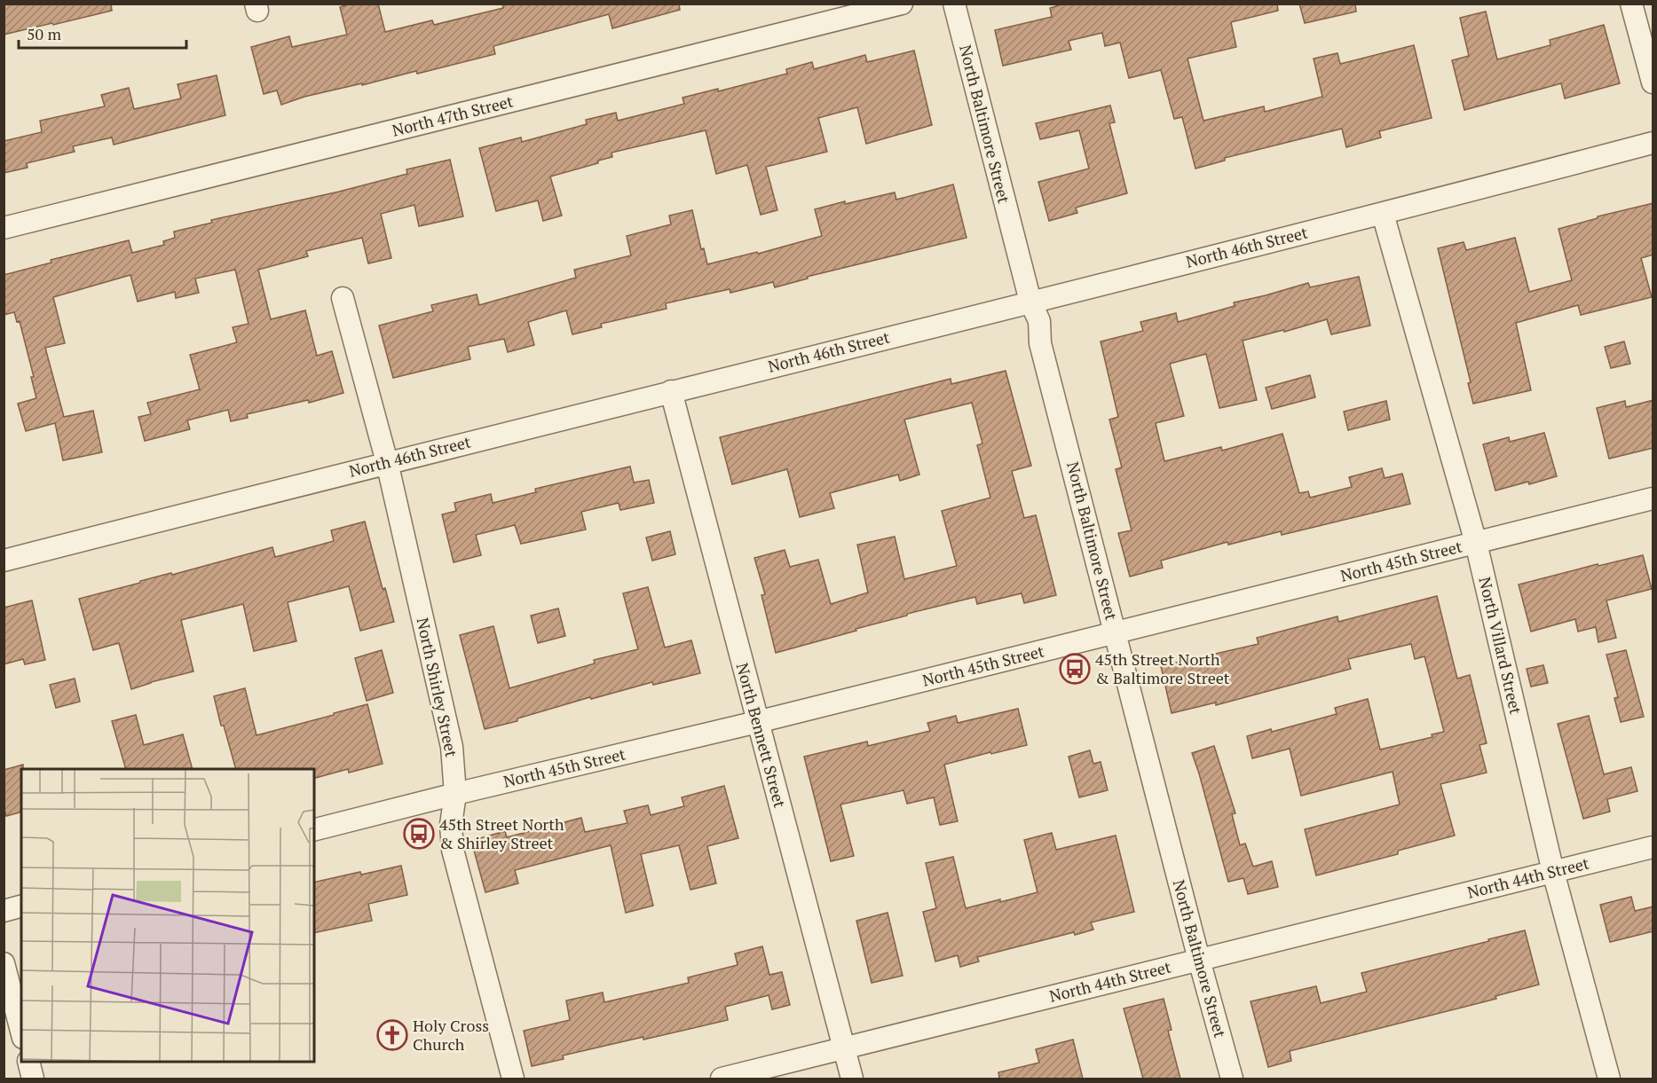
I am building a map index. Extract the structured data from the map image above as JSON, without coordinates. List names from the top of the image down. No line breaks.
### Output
{"streets":{"street":["North 47th Street","North Baltimore Street","North 46th Street","North 45th Street","North Villard Street","North Shirley Street","North Bennett Street","North 44th Street"]},"crossings":[["North Baltimore Street","North 46th Street"],["North Baltimore Street","North 45th Street"],["North Baltimore Street","North 44th Street"],["North 46th Street","North Villard Street"],["North 46th Street","North Shirley Street"],["North 46th Street","North Bennett Street"],["North 45th Street","North Villard Street"],["North 45th Street","North Shirley Street"],["North 45th Street","North Bennett Street"],["North Villard Street","North 44th Street"],["North Bennett Street","North 44th Street"]],"places":{"bus stop":["45th Street North & Baltimore Street","45th Street North & Shirley Street"],"church":["Holy Cross Church"]},"scale_bar":"50 m"}
